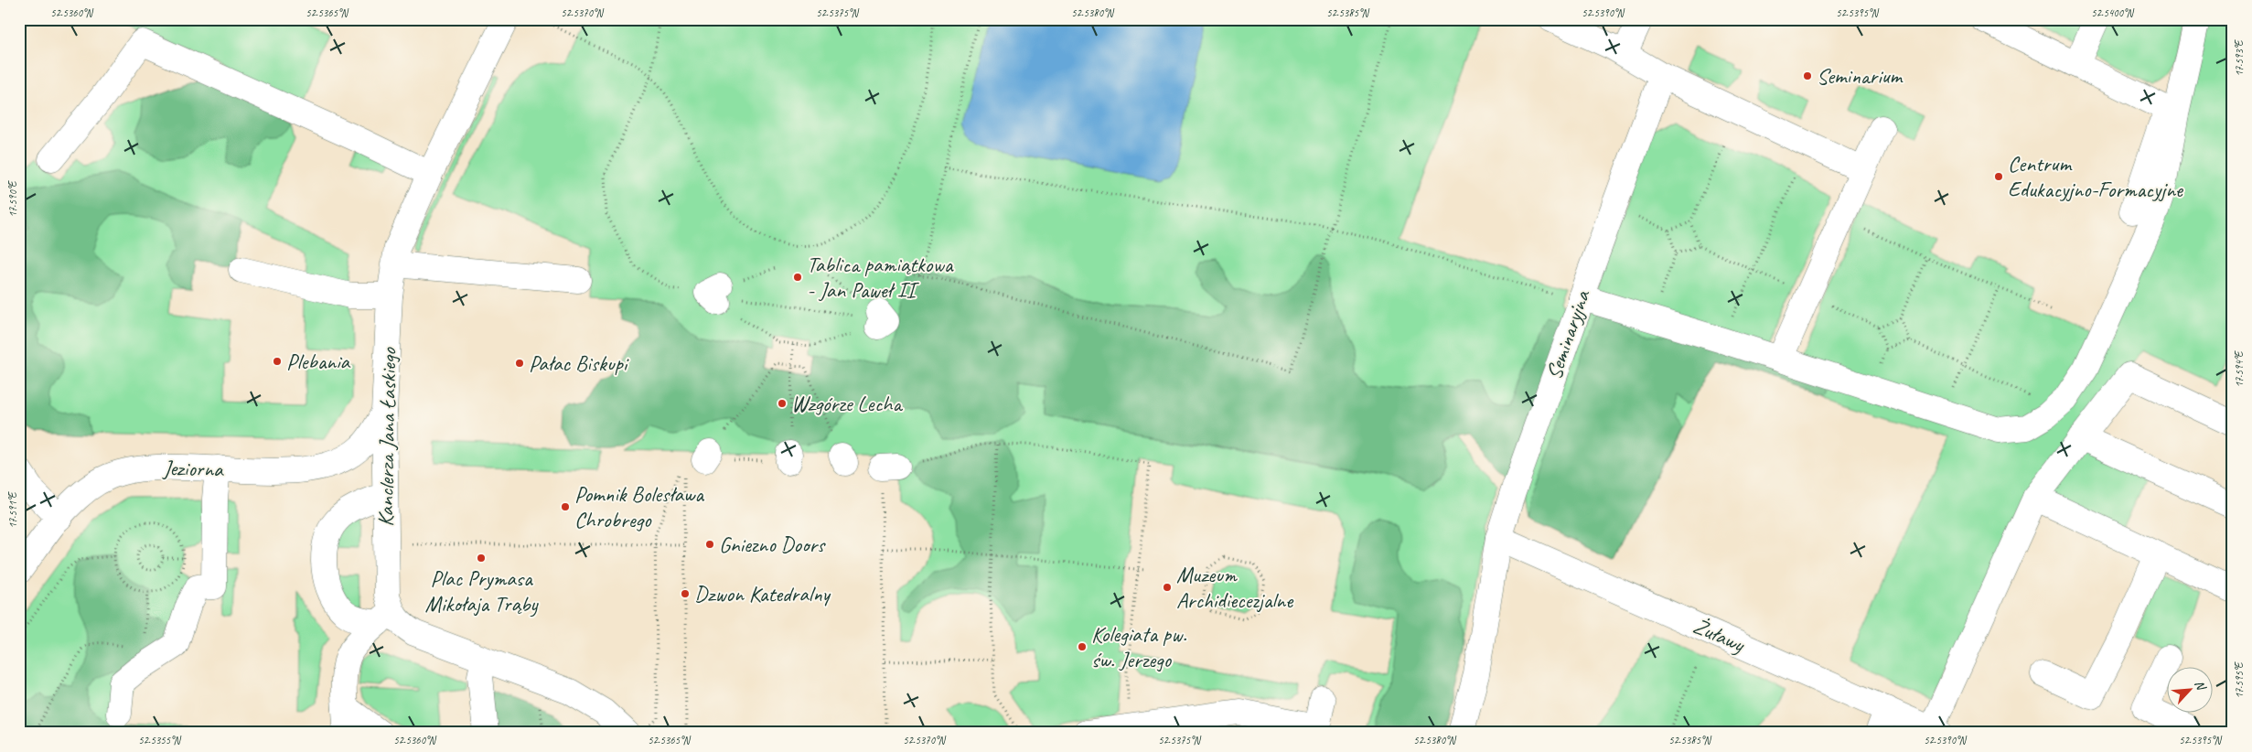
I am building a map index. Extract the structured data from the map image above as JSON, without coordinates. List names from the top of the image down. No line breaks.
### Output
{"streets":{"street":["Seminaryjna","Kanclerza Jana Łaskiego","Jeziorna","Żuławy"]},"crossings":[["Seminaryjna","Żuławy"],["Kanclerza Jana Łaskiego","Jeziorna"]],"places":["Seminarium","Centrum Edukacyjno-Formacyjne","Tablica pamiątkowa - Jan Paweł II","Plebania","Pałac Biskupi","Wzgórze Lecha","Pomnik Bolesława Chrobrego","Gniezno Doors","Plac Prymasa Mikołaja Trąby","Muzeum Archidiecezjalne","Dzwon Katedralny","Kolegiata pw. św. Jerzego"],"north":"top right","coordinates":["52.5360°N","52.5365°N","52.5370°N","52.5375°N","52.5380°N","52.5385°N","52.5390°N","52.5395°N","52.5400°N","17.593°E","17.590°E","17.594°E","17.591°E","17.595°E","52.5355°N"]}
